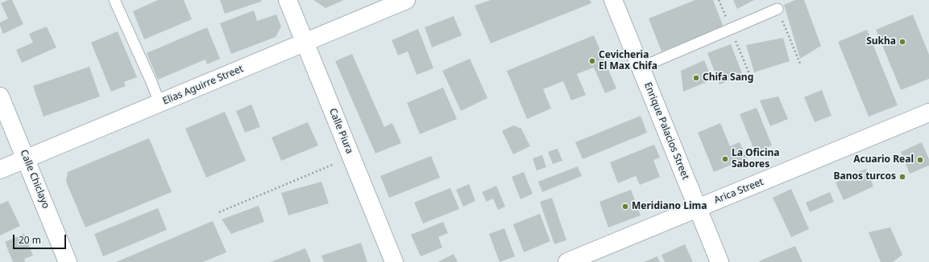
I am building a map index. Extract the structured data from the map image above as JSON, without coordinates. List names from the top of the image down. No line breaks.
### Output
{"streets":{"street":["Elias Aguirre Street","Calle Piura","Enrique Palacios Street","Calle Chiclayo","Arica Street"]},"crossings":[["Elias Aguirre Street","Calle Piura"],["Elias Aguirre Street","Calle Chiclayo"],["Enrique Palacios Street","Arica Street"]],"places":["Sukha","Cevicheria El Max Chifa","Chifa Sang","La Oficina Sabores","Acuario Real","Banos turcos","Meridiano Lima"],"scale_bar":"20 m"}
